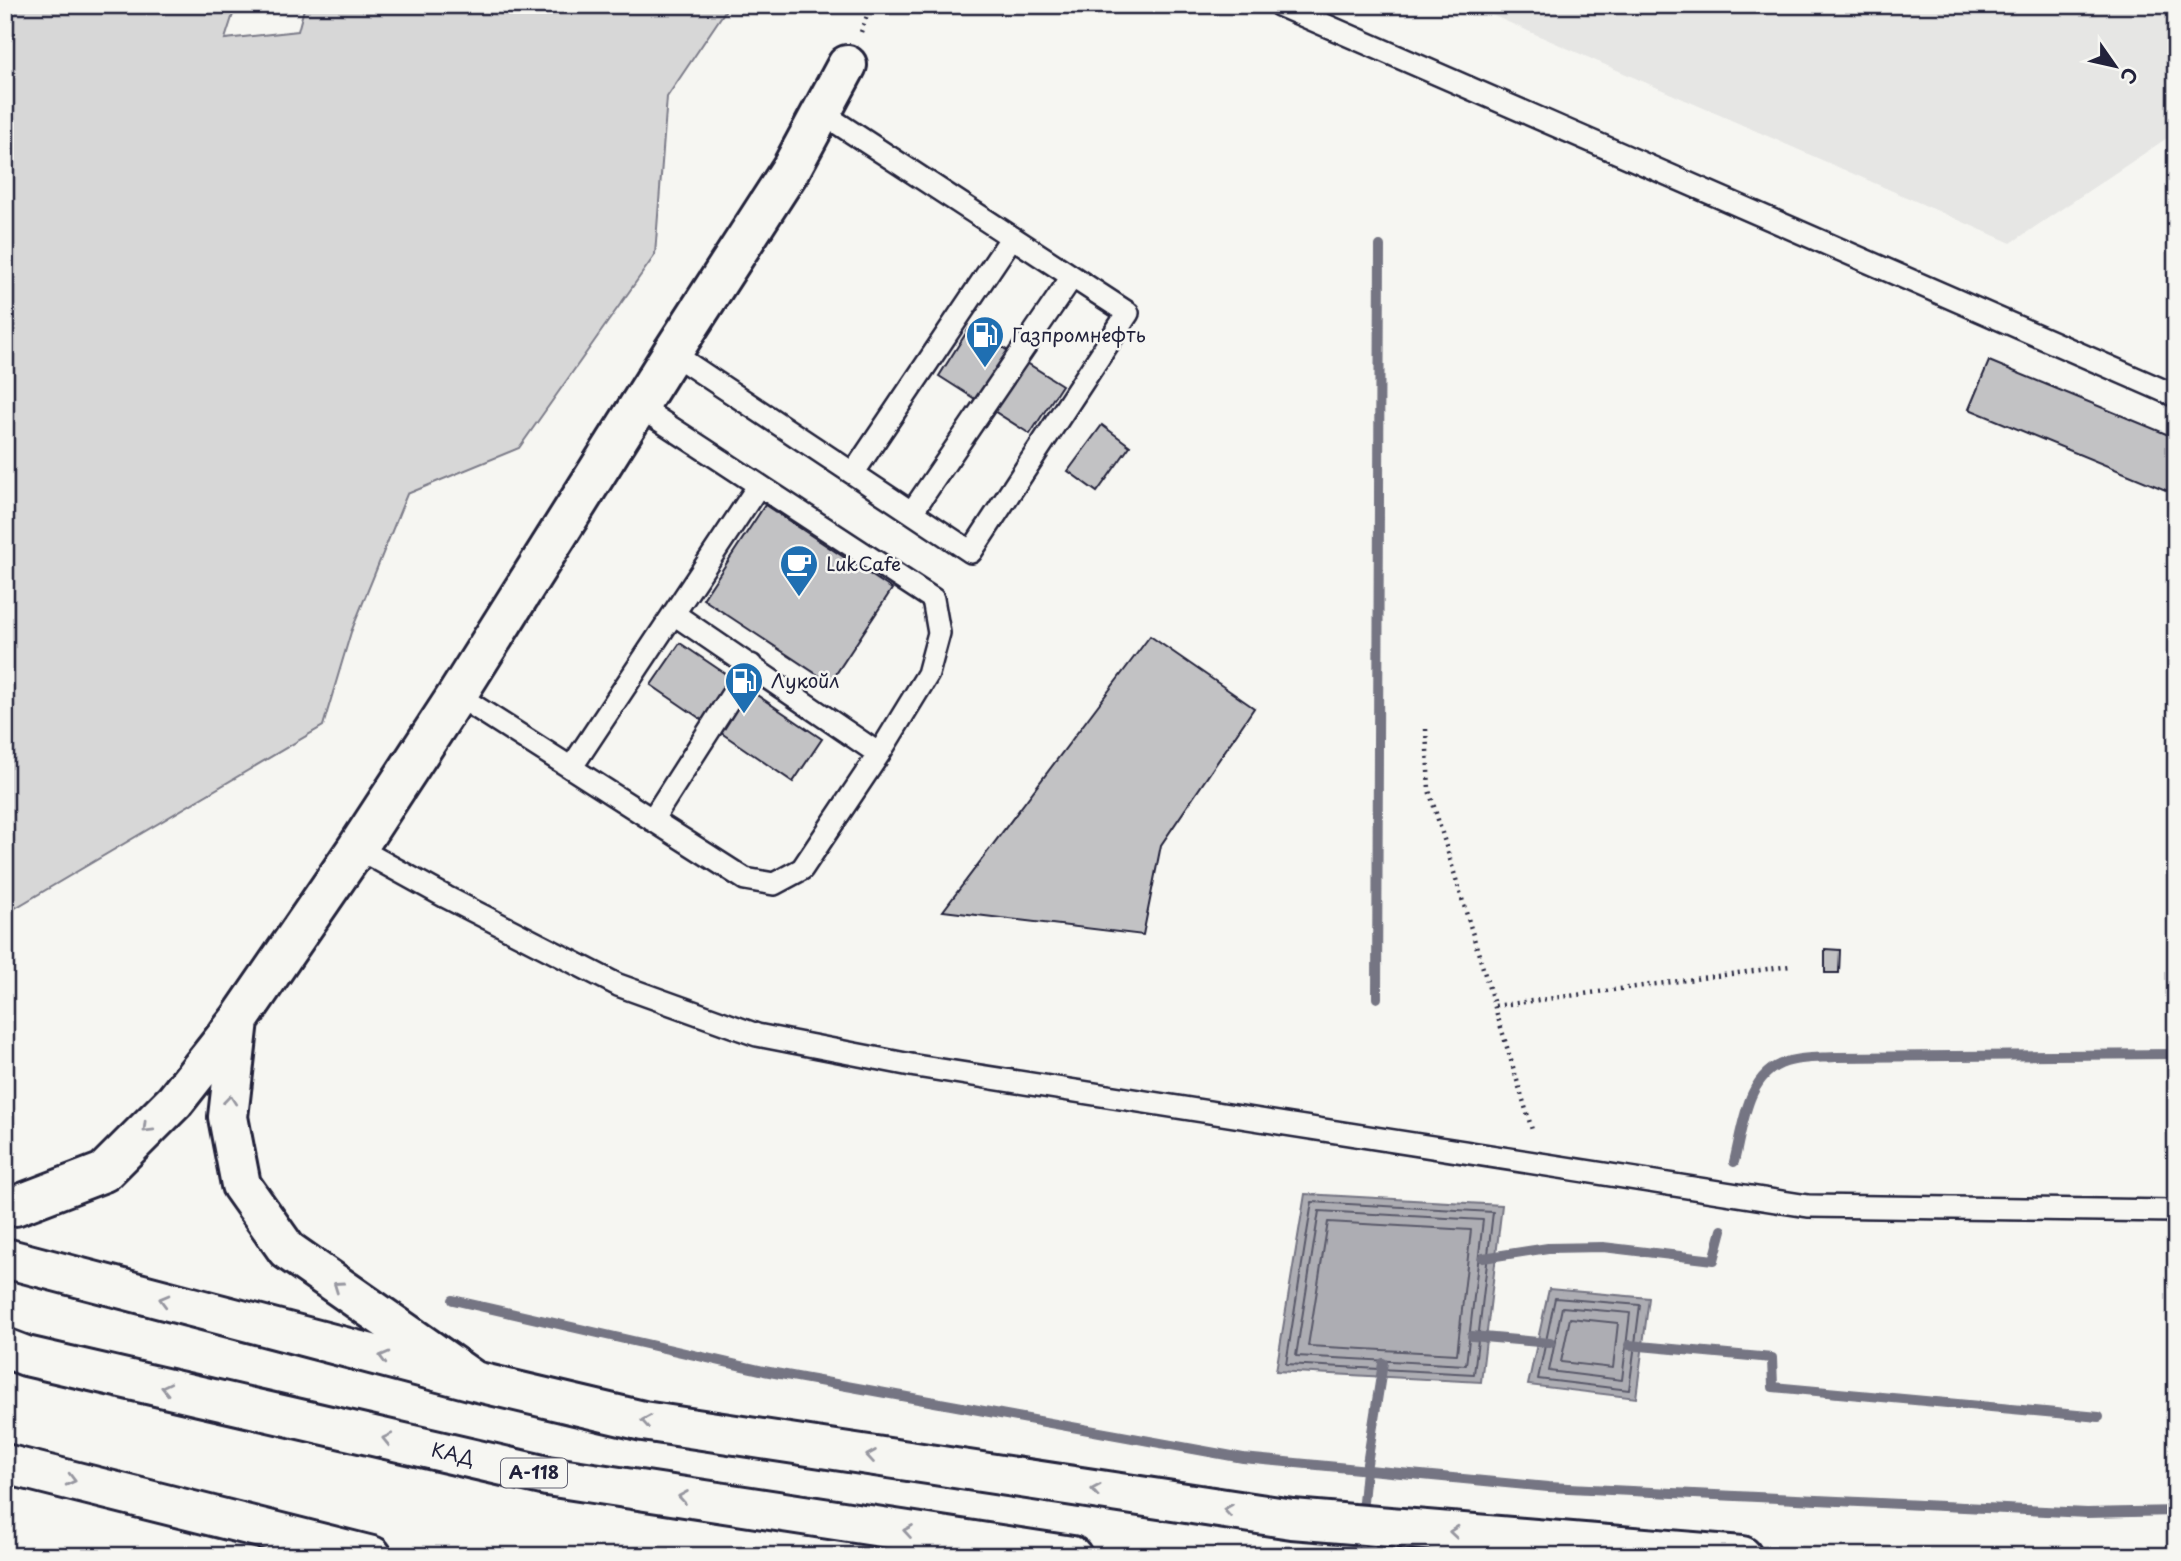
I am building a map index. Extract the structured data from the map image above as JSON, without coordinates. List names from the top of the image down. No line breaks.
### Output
{"streets":{"main road":["КАД","А-118"]},"places":{"fuel station":["Газпромнефть","Лукойл"],"cafe":["LukCafe"]},"north":"bottom right"}
